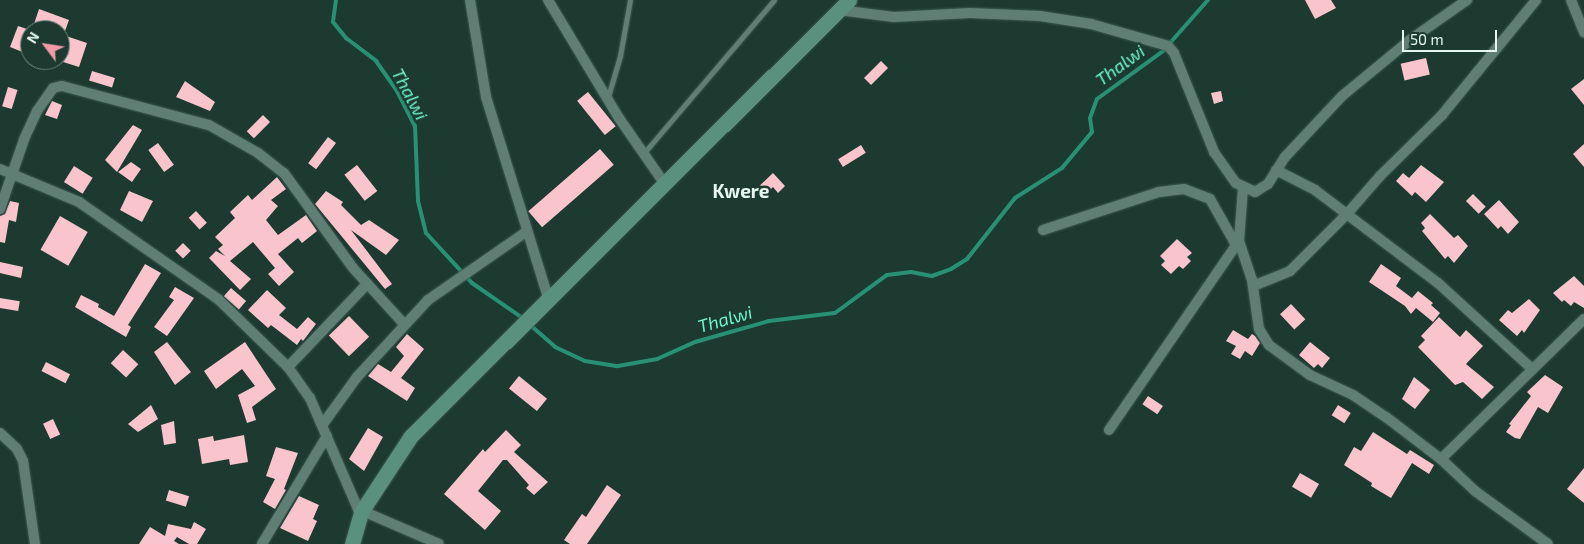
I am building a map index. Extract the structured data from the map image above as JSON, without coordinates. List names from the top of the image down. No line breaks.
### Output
{"districts":["Kwere"],"water":["Thalwi"],"scale_bar":"50 m","north":"top left"}
